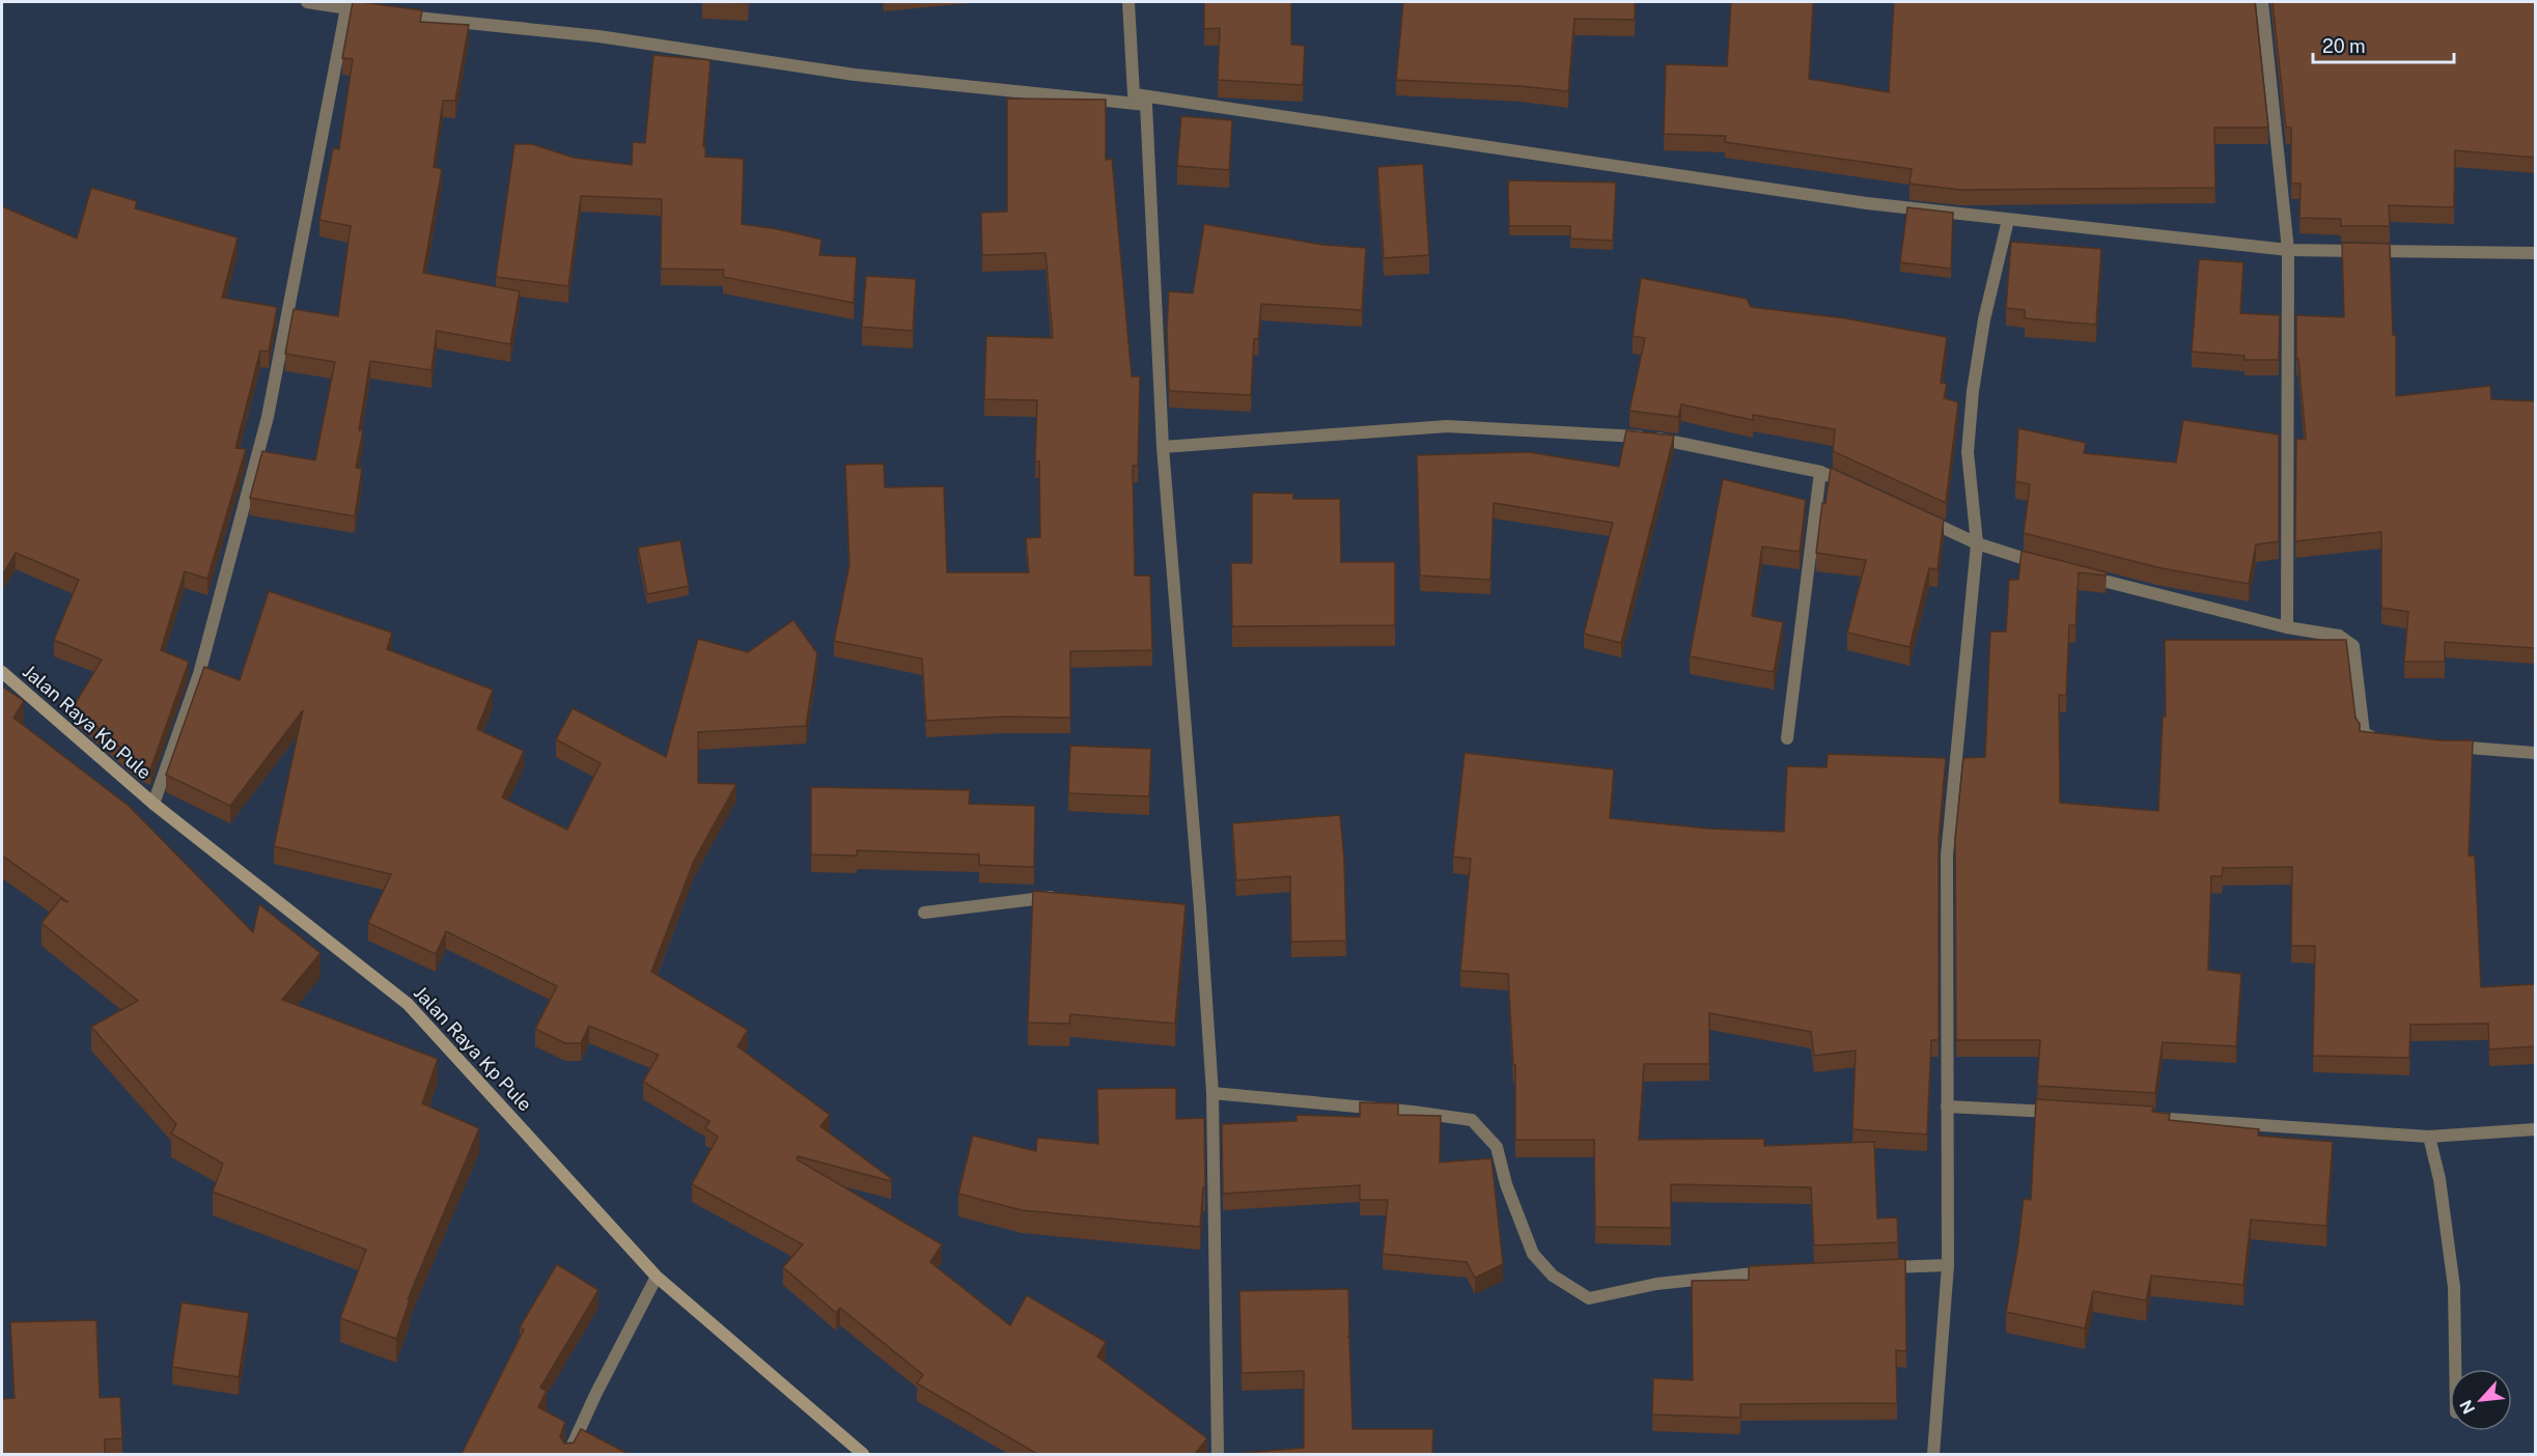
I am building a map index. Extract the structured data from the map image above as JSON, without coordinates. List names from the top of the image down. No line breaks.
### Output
{"streets":{"street":["Jalan Raya Kp Pule"]},"scale_bar":"20 m","north":"bottom left"}
